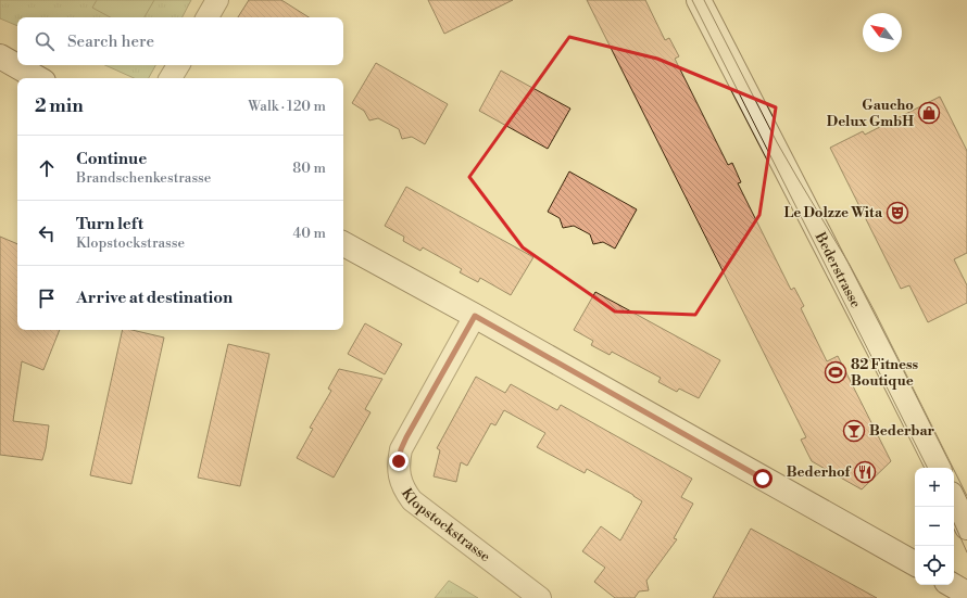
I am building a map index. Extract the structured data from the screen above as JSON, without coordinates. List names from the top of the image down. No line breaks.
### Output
{"streets":{"street":["Bederstrasse","Klopstockstrasse"]},"places":{"shop":["Gaucho Delux GmbH"],"theatre":["Le Dolzze Wita"],"sports":["82 Fitness Boutique"],"bar":["Bederbar"],"restaurant":["Bederhof"]},"north":"top left","page":{"search":"Search here","heading":["2 min","Walk · 120 m"],"list":[["Continue","Brandschenkestrasse","80 m"],["Turn left","Klopstockstrasse","40 m"],"Arrive at destination"],"map_buttons":["+","−"]}}
